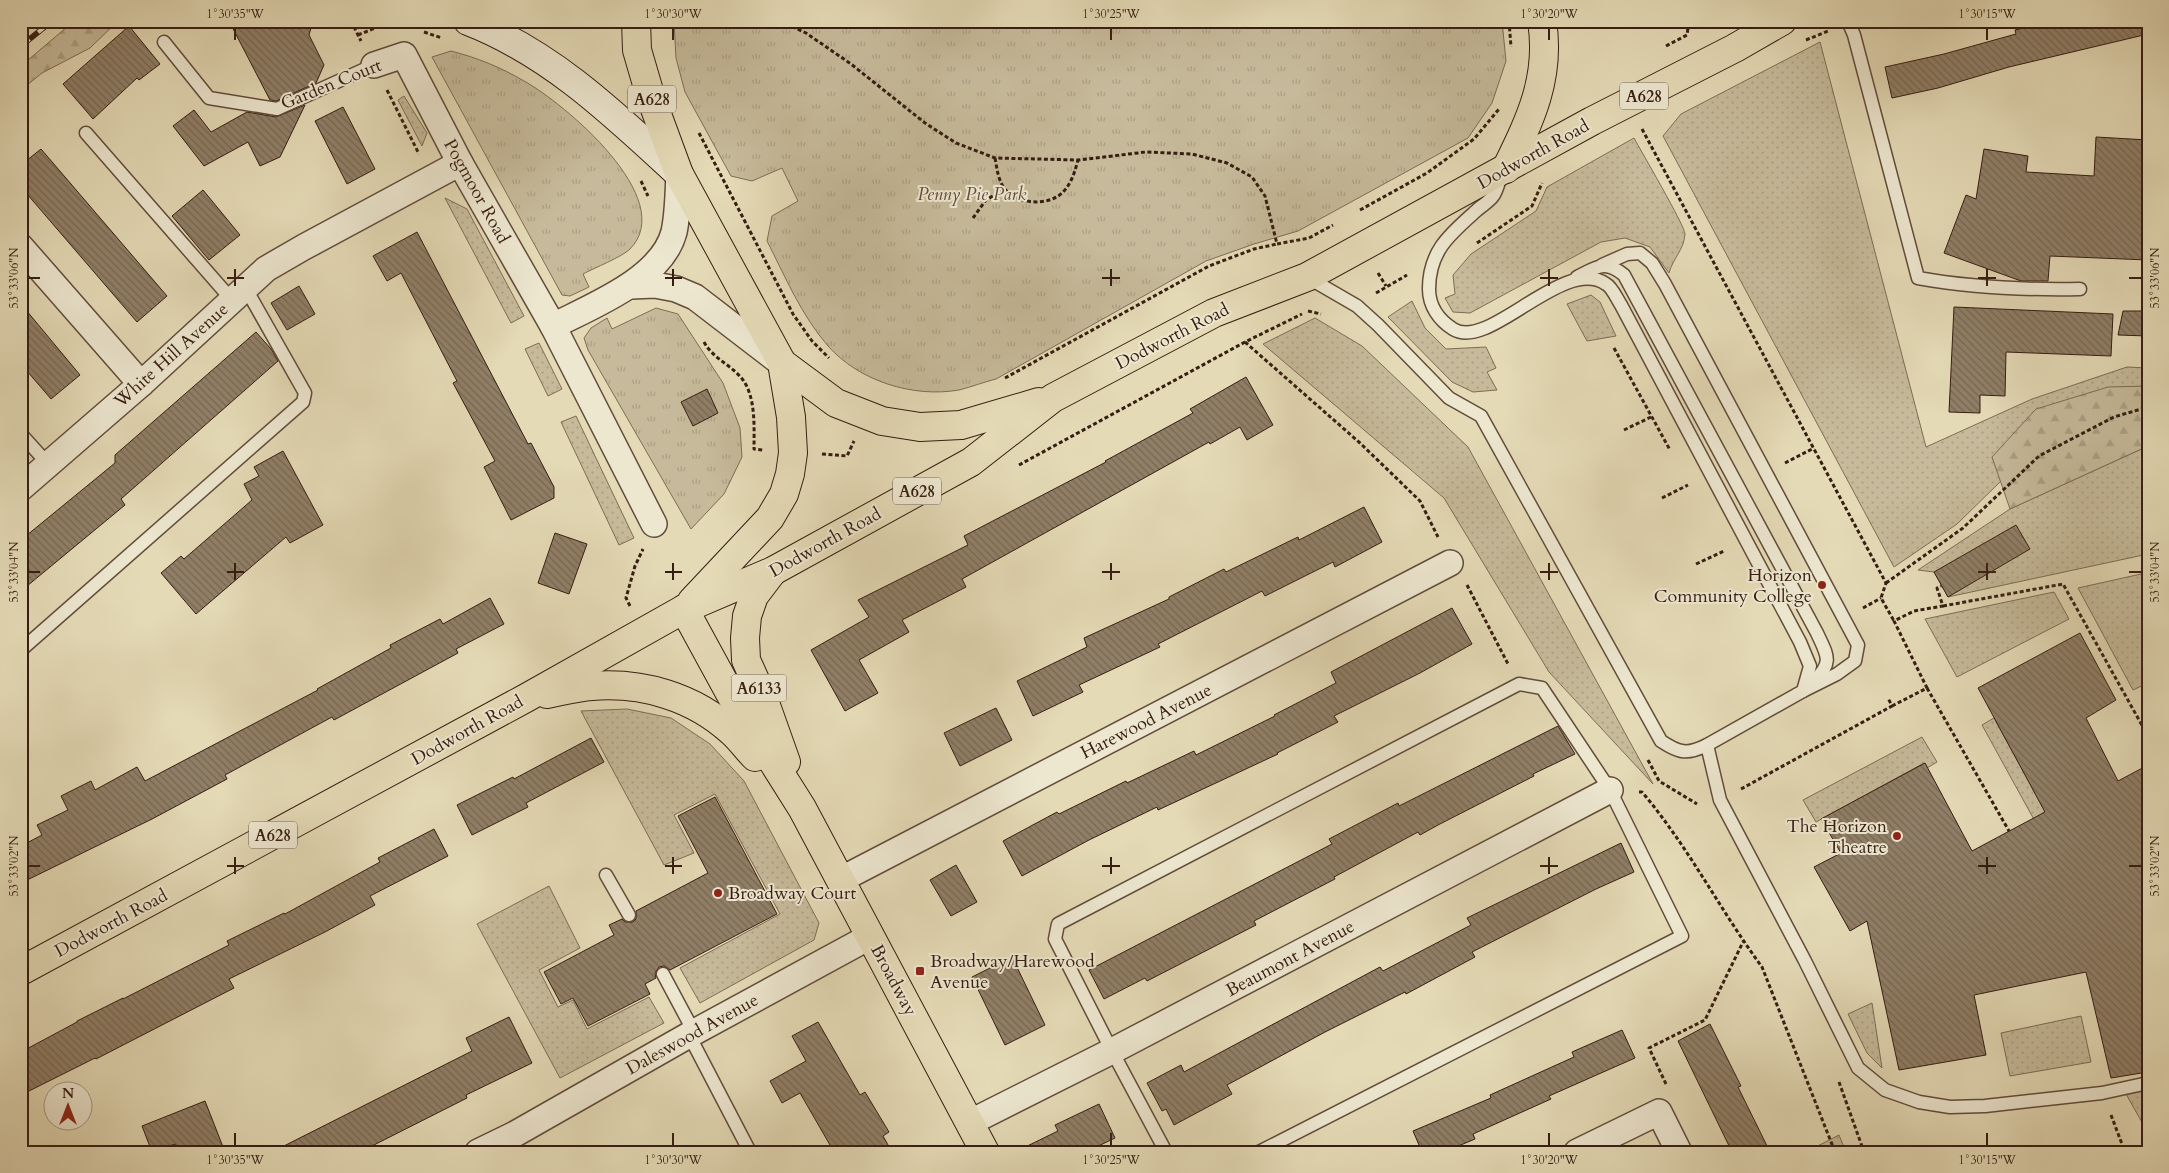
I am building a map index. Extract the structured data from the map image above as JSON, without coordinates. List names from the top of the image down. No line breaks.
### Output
{"streets":{"highway":["A628","Dodworth Road","A6133","Broadway"],"street":["Garden Court","Pogmoor Road","White Hill Avenue","Harewood Avenue","Beaumont Avenue","Daleswood Avenue"]},"crossings":[["Garden Court","Pogmoor Road"],["A628","Dodworth Road"],["A628","Broadway"],["Dodworth Road","A6133"],["Dodworth Road","Broadway"],["Pogmoor Road","White Hill Avenue"],["A6133","Broadway"],["Harewood Avenue","Broadway"],["Beaumont Avenue","Broadway"],["Broadway","Daleswood Avenue"]],"parks":["Penny Pie Park"],"places":{"other":["Horizon Community College","The Horizon Theatre","Broadway Court"],"transit":["Broadway/Harewood Avenue"]},"north":"top","coordinates":["1°30'35\"W","1°30'30\"W","1°30'25\"W","1°30'20\"W","1°30'15\"W","53°33'06\"N","53°33'04\"N","53°33'02\"N"]}
